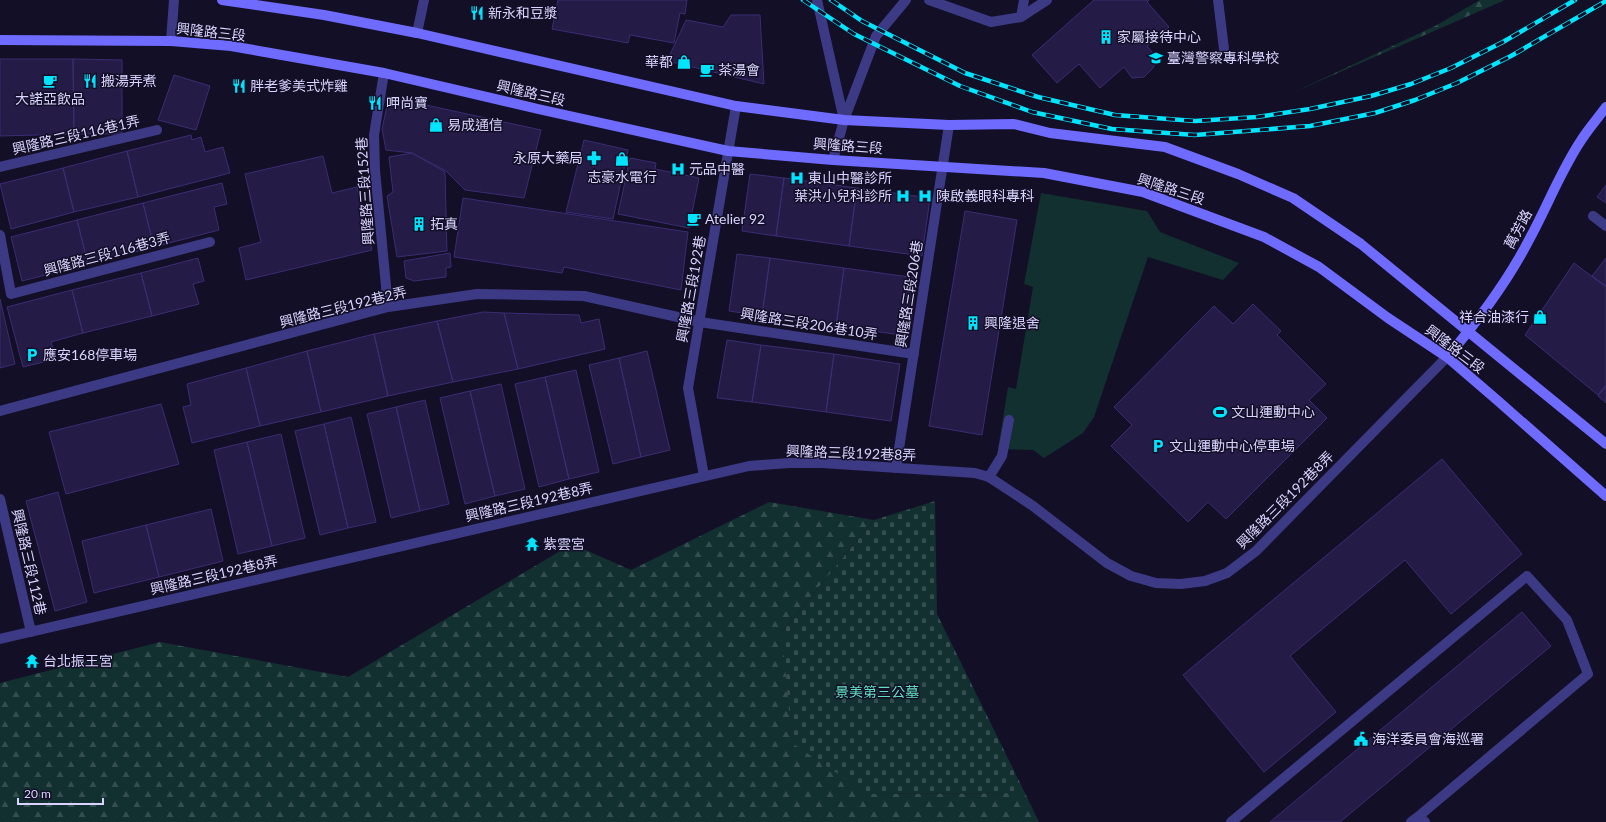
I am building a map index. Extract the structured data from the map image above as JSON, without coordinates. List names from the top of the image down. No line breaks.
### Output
{"streets":{"main road":["興隆路三段","萬芳路"],"street":["興隆路三段116巷1弄","興隆路三段152巷","興隆路三段116巷3弄","興隆路三段192巷","興隆路三段206巷","興隆路三段192巷2弄","興隆路三段206巷10弄","興隆路三段192巷8弄","興隆路三段112巷"]},"crossings":[["興隆路三段","興隆路三段152巷"],["興隆路三段","萬芳路"],["興隆路三段","興隆路三段192巷"],["興隆路三段","興隆路三段206巷"],["興隆路三段","興隆路三段192巷8弄"],["興隆路三段152巷","興隆路三段192巷2弄"],["萬芳路","興隆路三段192巷8弄"],["興隆路三段192巷","興隆路三段192巷2弄"],["興隆路三段192巷","興隆路三段206巷10弄"],["興隆路三段192巷","興隆路三段192巷8弄"],["興隆路三段206巷","興隆路三段206巷10弄"],["興隆路三段206巷","興隆路三段192巷8弄"],["興隆路三段192巷2弄","興隆路三段206巷10弄"],["興隆路三段192巷8弄","興隆路三段112巷"]],"parks":["景美第三公墓"],"places":{"restaurant":["新永和豆漿","搬湯弄煮","胖老爹美式炸雞","呷尚寶"],"building":["家屬接待中心","拓真","興隆退舍"],"school or university":["臺灣警察專科學校"],"shop":["華都","易成通信","志豪水電行","祥合油漆行"],"cafe":["茶湯會","大諾亞飲品","Atelier 92"],"pharmacy":["永原大藥局"],"hospital":["元品中醫","東山中醫診所","葉洪小兒科診所","陳啟義眼科專科"],"parking":["應安168停車場","文山運動中心停車場"],"sports":["文山運動中心"],"temple":["紫雲宮","台北振王宮"],"public building":["海洋委員會海巡署"]},"scale_bar":"20 m"}
